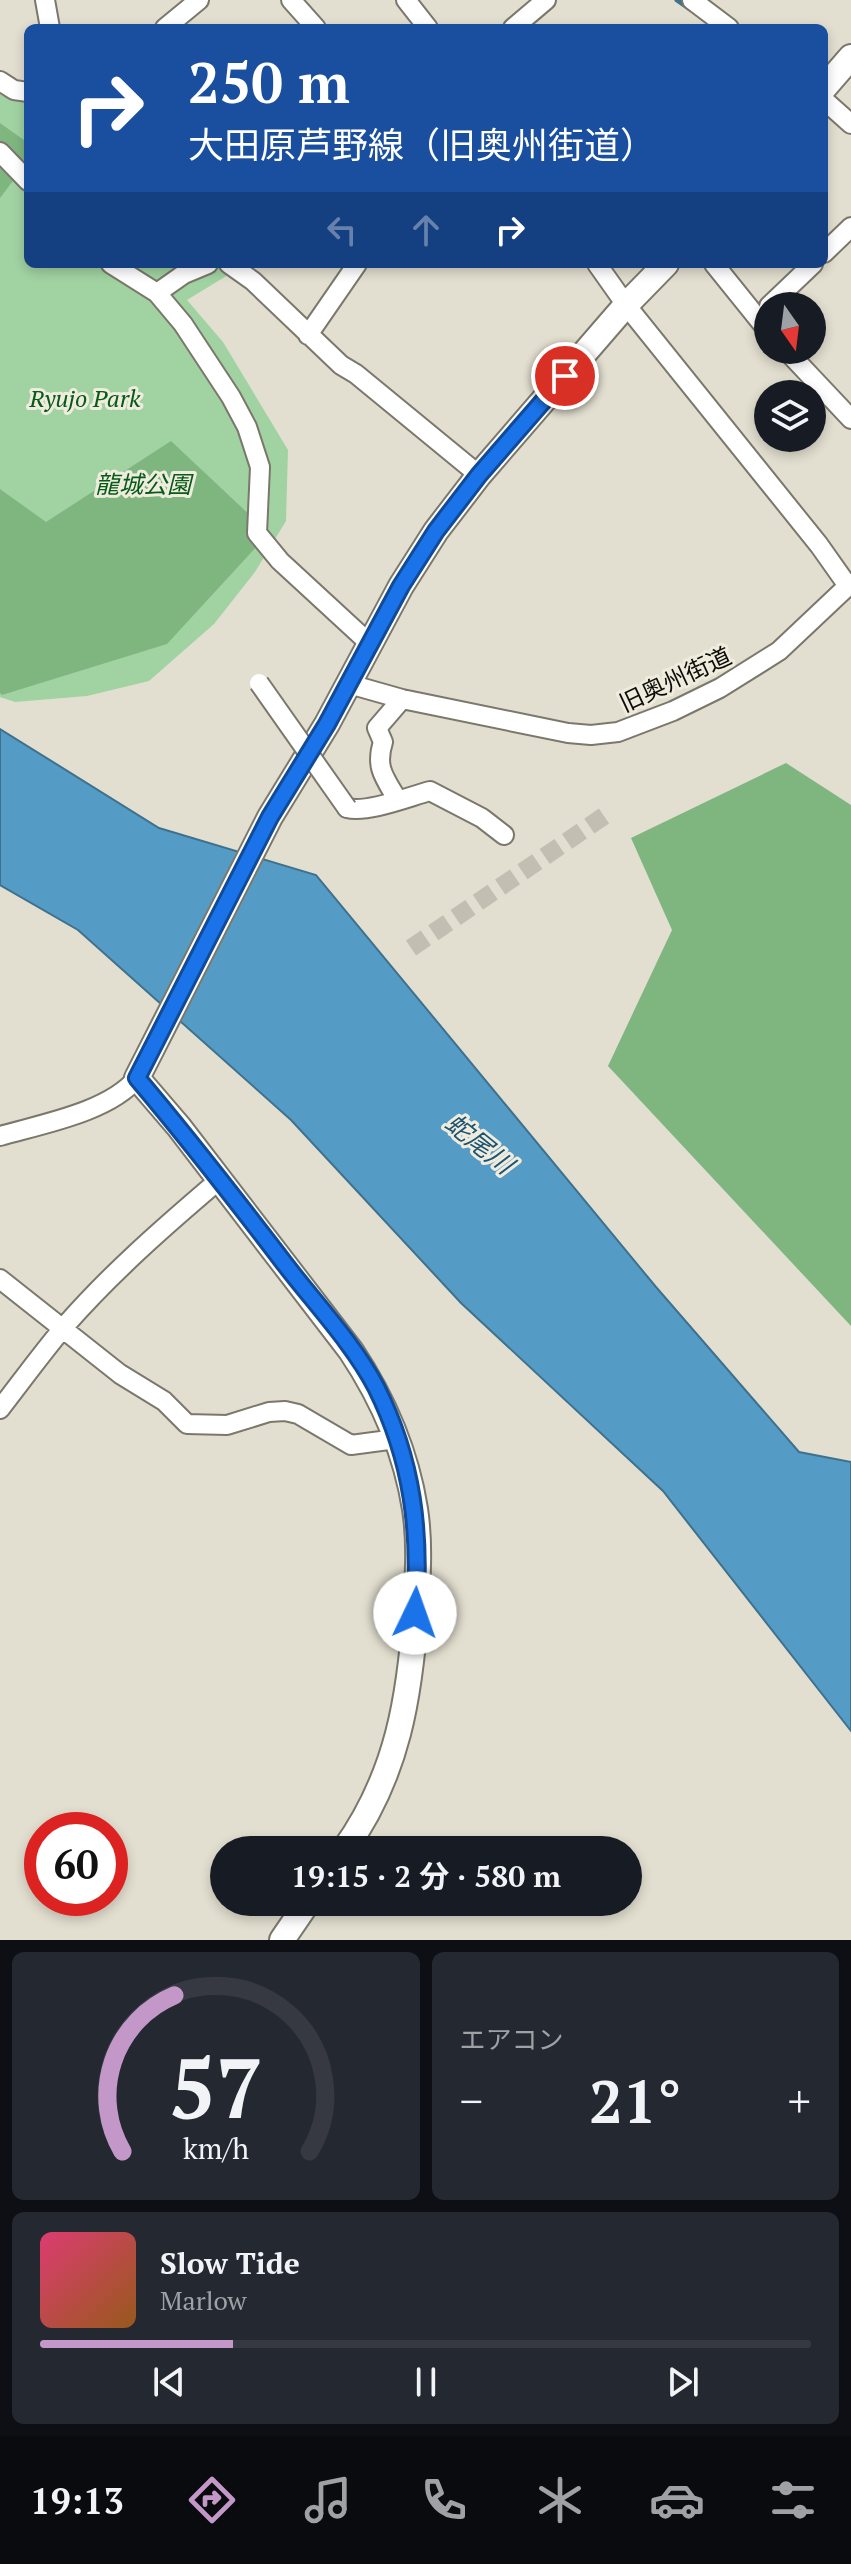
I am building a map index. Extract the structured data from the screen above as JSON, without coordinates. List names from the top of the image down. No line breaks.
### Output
{"streets":{"street":["旧奥州街道"]},"water":["蛇尾川"],"parks":["Ryujo Park","龍城公園"],"north":"bottom","page":{"turn":["250 m","大田原芦野線（旧奥州街道）"],"limit":"60","trip":"19:15 · 2 分 · 580 m","tile":"エアコン","heat":["−","21°","+"],"song":["Slow Tide","Marlow"],"tabs":"19:13","gauge":["57","km/h"]}}
